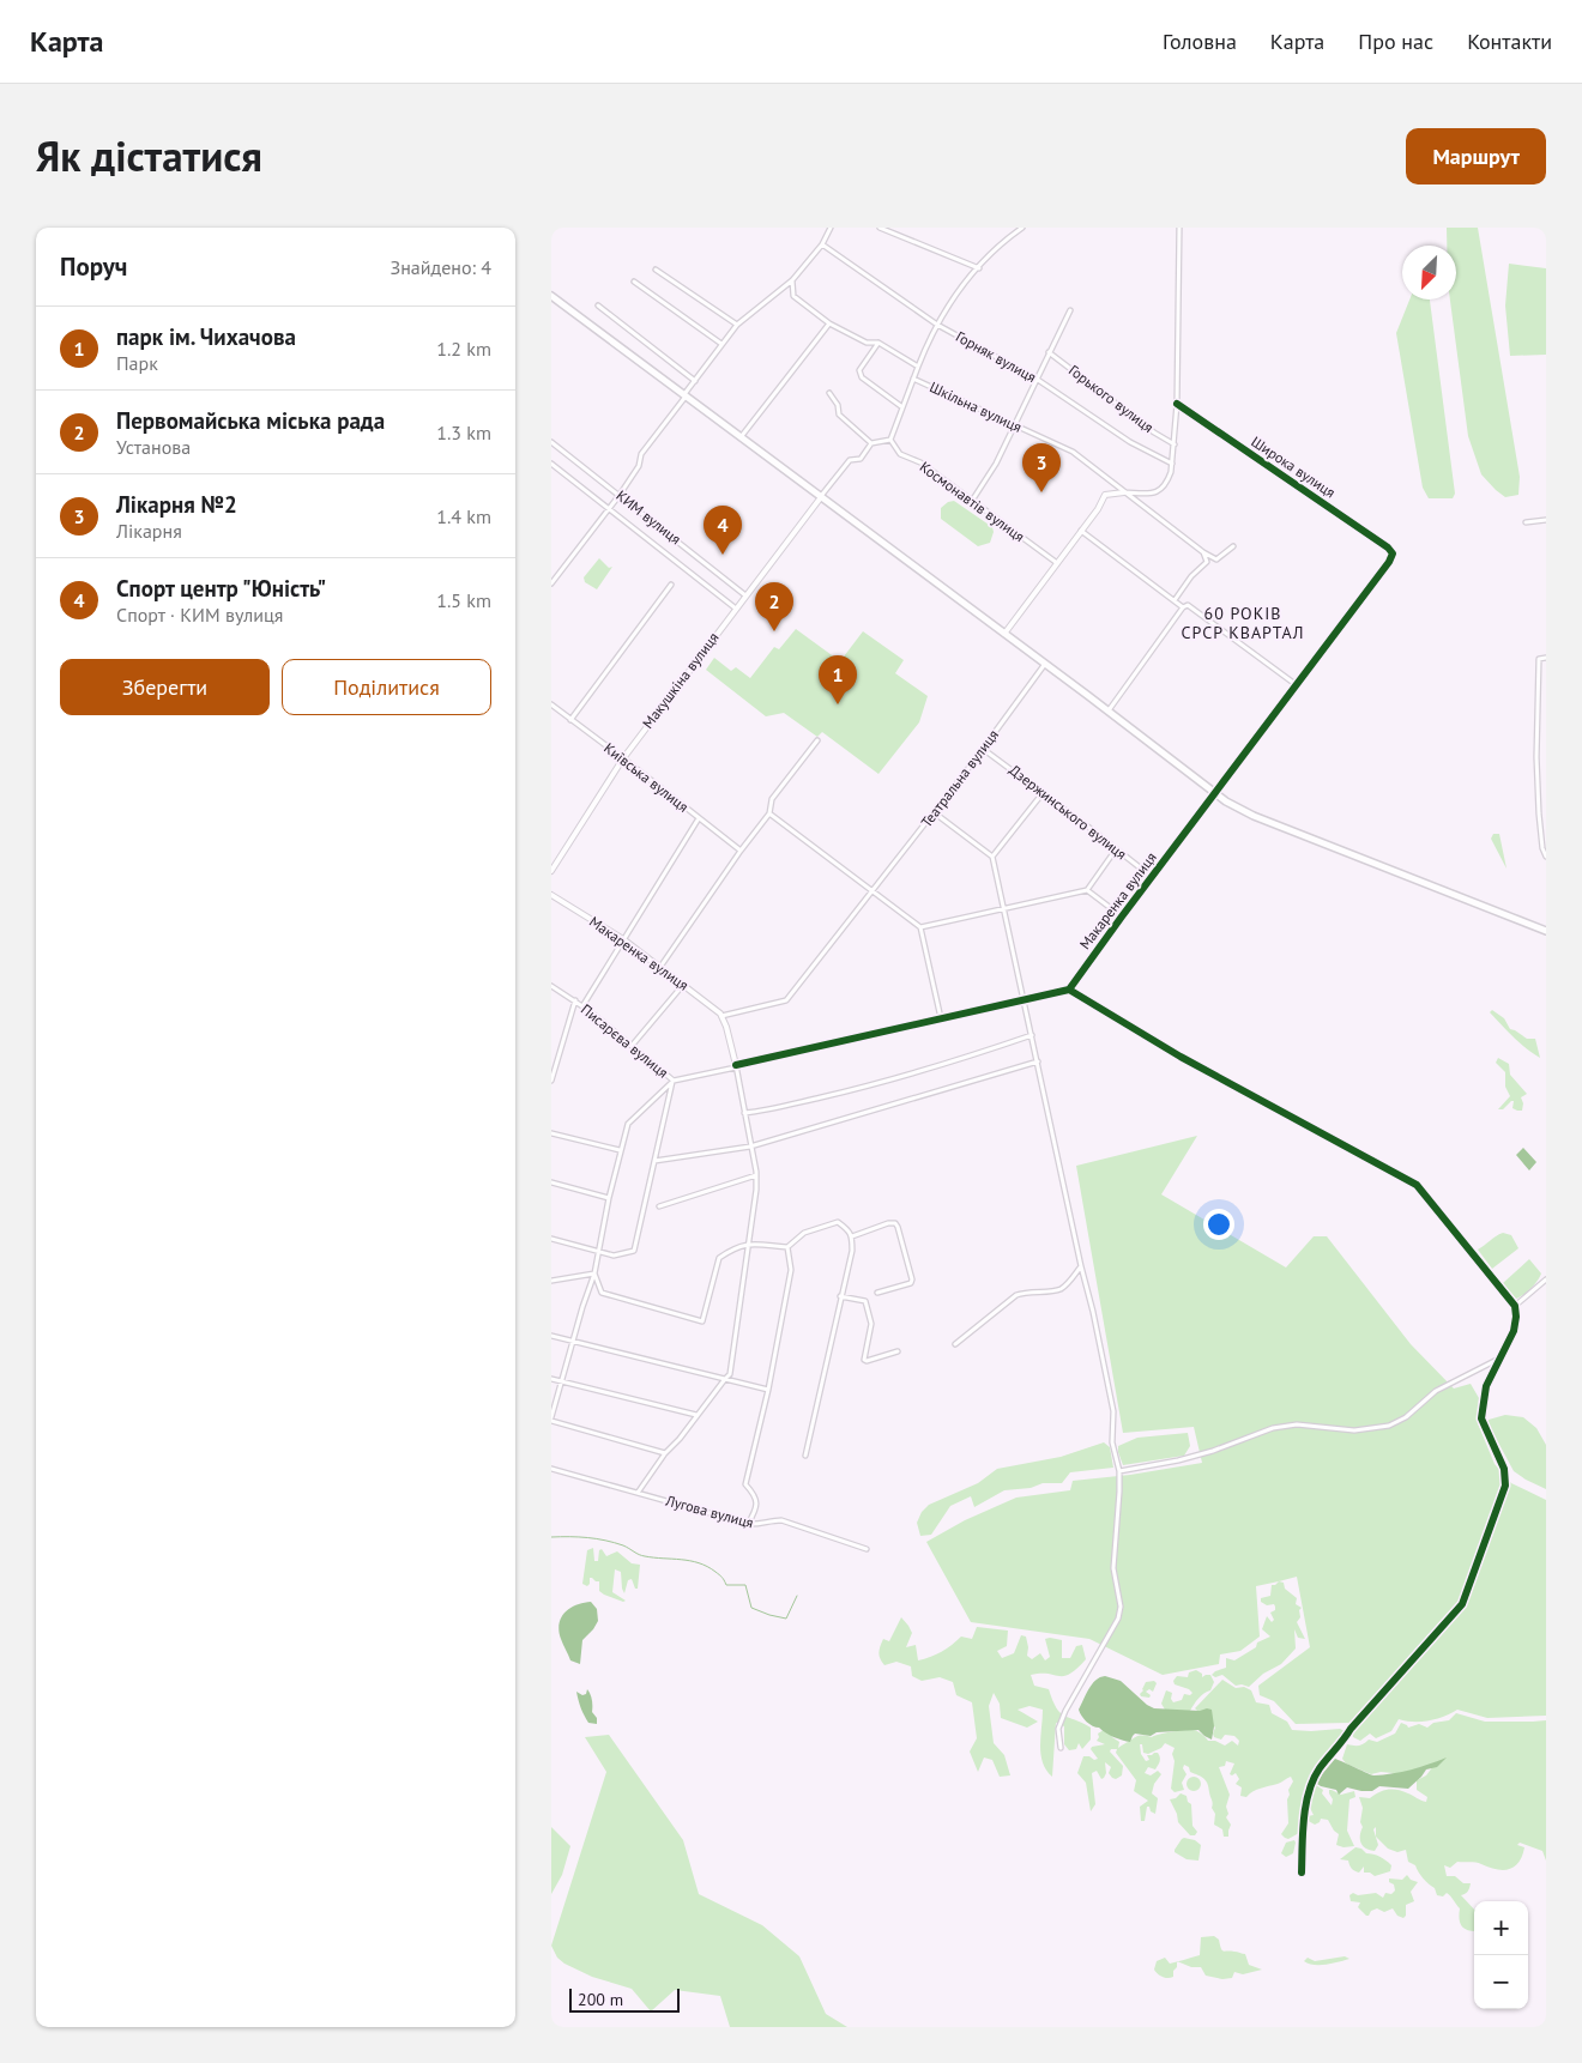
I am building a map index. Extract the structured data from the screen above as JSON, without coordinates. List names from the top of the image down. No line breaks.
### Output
{"streets":{"street":["Горняк вулиця","Горького вулиця","Шкільна вулиця","Широка вулиця","Космонавтів вулиця","КИМ вулиця","Макушкіна вулиця","Київська вулиця","Театральна вулиця","Дзержинського вулиця","Макаренка вулиця","Писарєва вулиця","Лугова вулиця"]},"crossings":[["Широка вулиця","Макаренка вулиця"],["КИМ вулиця","Макушкіна вулиця"],["Макушкіна вулиця","Київська вулиця"],["Театральна вулиця","Дзержинського вулиця"],["Театральна вулиця","Макаренка вулиця"],["Дзержинського вулиця","Макаренка вулиця"]],"districts":["60 РОКІВ СРСР КВАРТАЛ"],"scale_bar":"200 m","north":"bottom left","page":{"header":"Карта","nav":["Головна","Карта","Про нас","Контакти"],"title":"Як дістатися","buttons":["Маршрут",["Зберегти","Поділитися"]],"heading":["Поруч","Знайдено: 4"],"list":[{"mark":"1","name":"парк ім. Чихачова","note":"Парк","value":"1.2 km"},{"mark":"2","name":"Первомайська міська рада","note":"Установа","value":"1.3 km"},{"mark":"3","name":"Лікарня №2","note":"Лікарня","value":"1.4 km"},{"mark":"4","name":"Спорт центр \"Юність\"","note":"Спорт · КИМ вулиця","value":"1.5 km"}],"pins":["3","4","2","1"],"map_buttons":["+","−"],"scale":"200 m"}}
